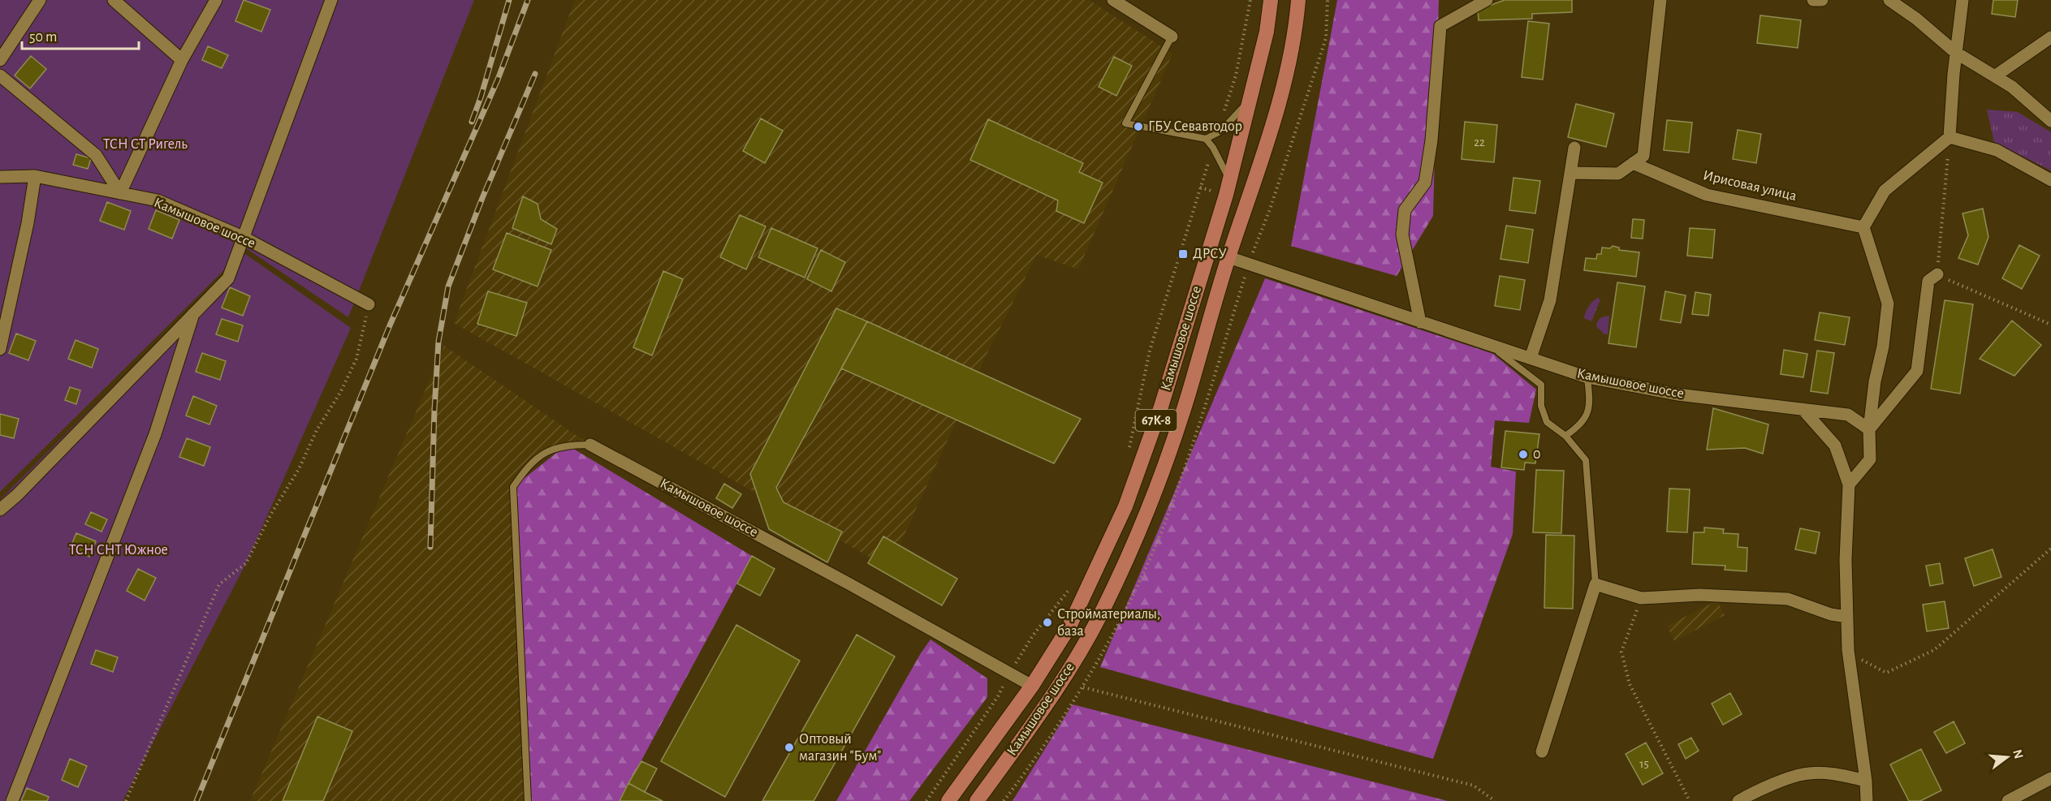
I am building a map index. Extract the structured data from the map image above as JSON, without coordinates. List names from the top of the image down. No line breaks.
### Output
{"streets":{"main road":["Камышовое шоссе","67К-8"],"street":["Ирисовая улица"]},"parks":["ТСН СТ Ригель","ТСН СНТ Южное"],"places":{"other":["ГБУ Севавтодор","0","Стройматериалы, база","Оптовый магазин \"Бум\""],"transit":["ДРСУ"]},"house_numbers":["22","15"],"scale_bar":"50 m","north":"right"}
